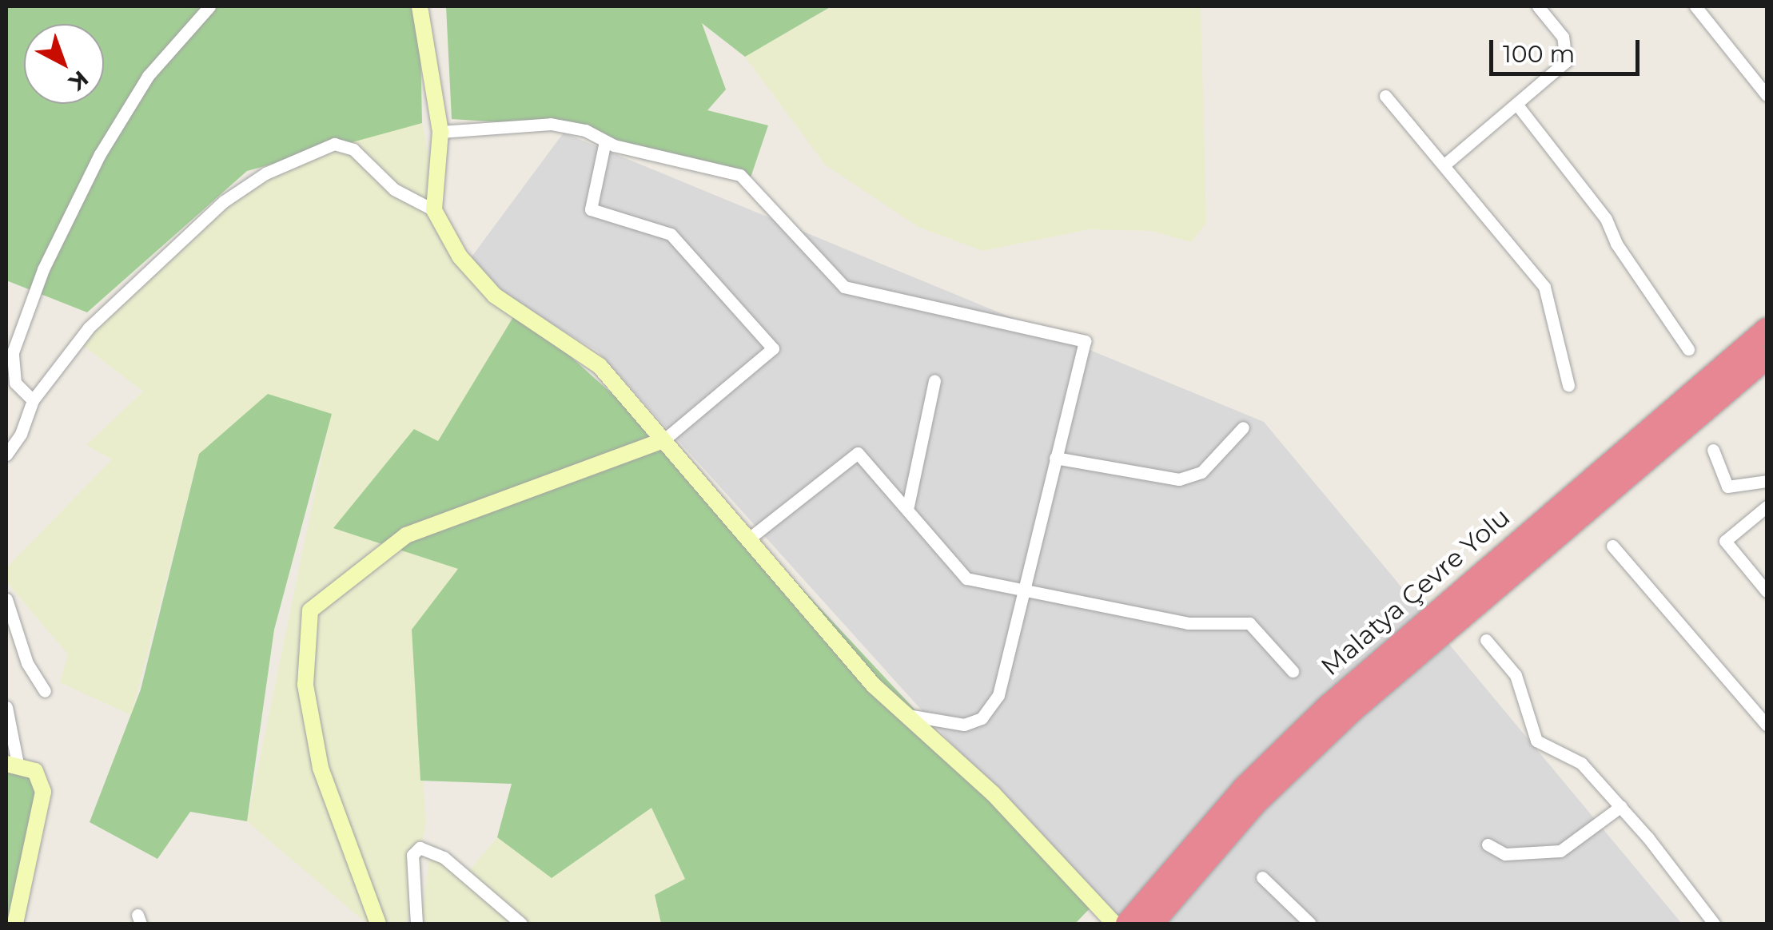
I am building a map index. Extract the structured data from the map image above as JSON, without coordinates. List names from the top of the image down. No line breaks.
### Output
{"streets":{"highway":["Malatya Çevre Yolu"]},"scale_bar":"100 m","north":"bottom right"}
